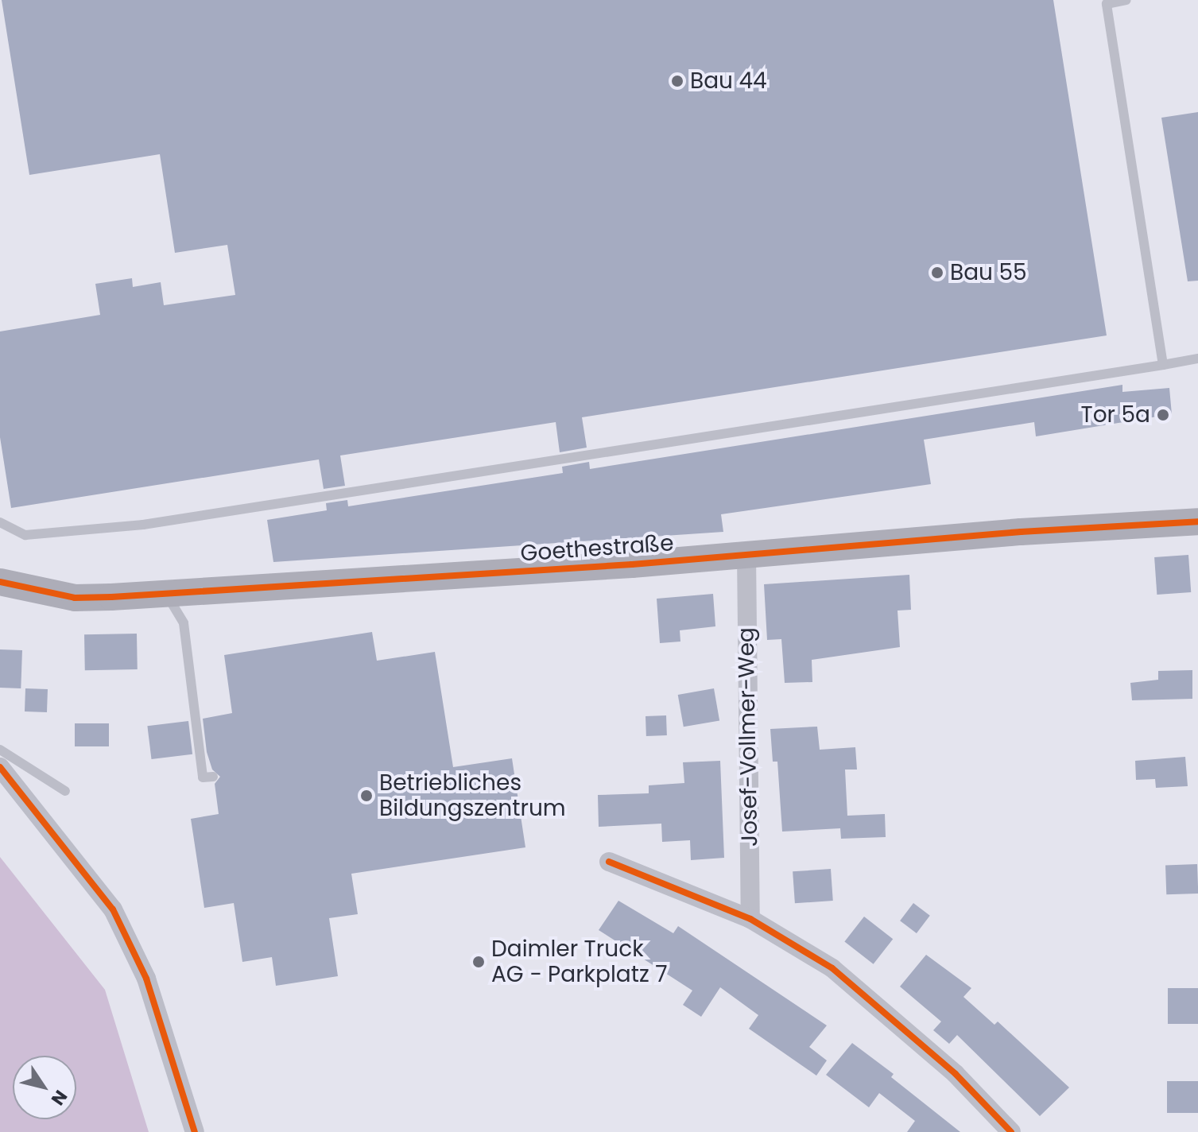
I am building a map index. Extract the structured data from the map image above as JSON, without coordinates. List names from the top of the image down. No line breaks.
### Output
{"streets":{"street":["Goethestraße","Josef-Vollmer-Weg"]},"crossings":[["Goethestraße","Josef-Vollmer-Weg"]],"places":["Bau 44","Bau 55","Tor 5a","Betriebliches Bildungszentrum","Daimler Truck AG − Parkplatz 7"],"north":"bottom right"}
